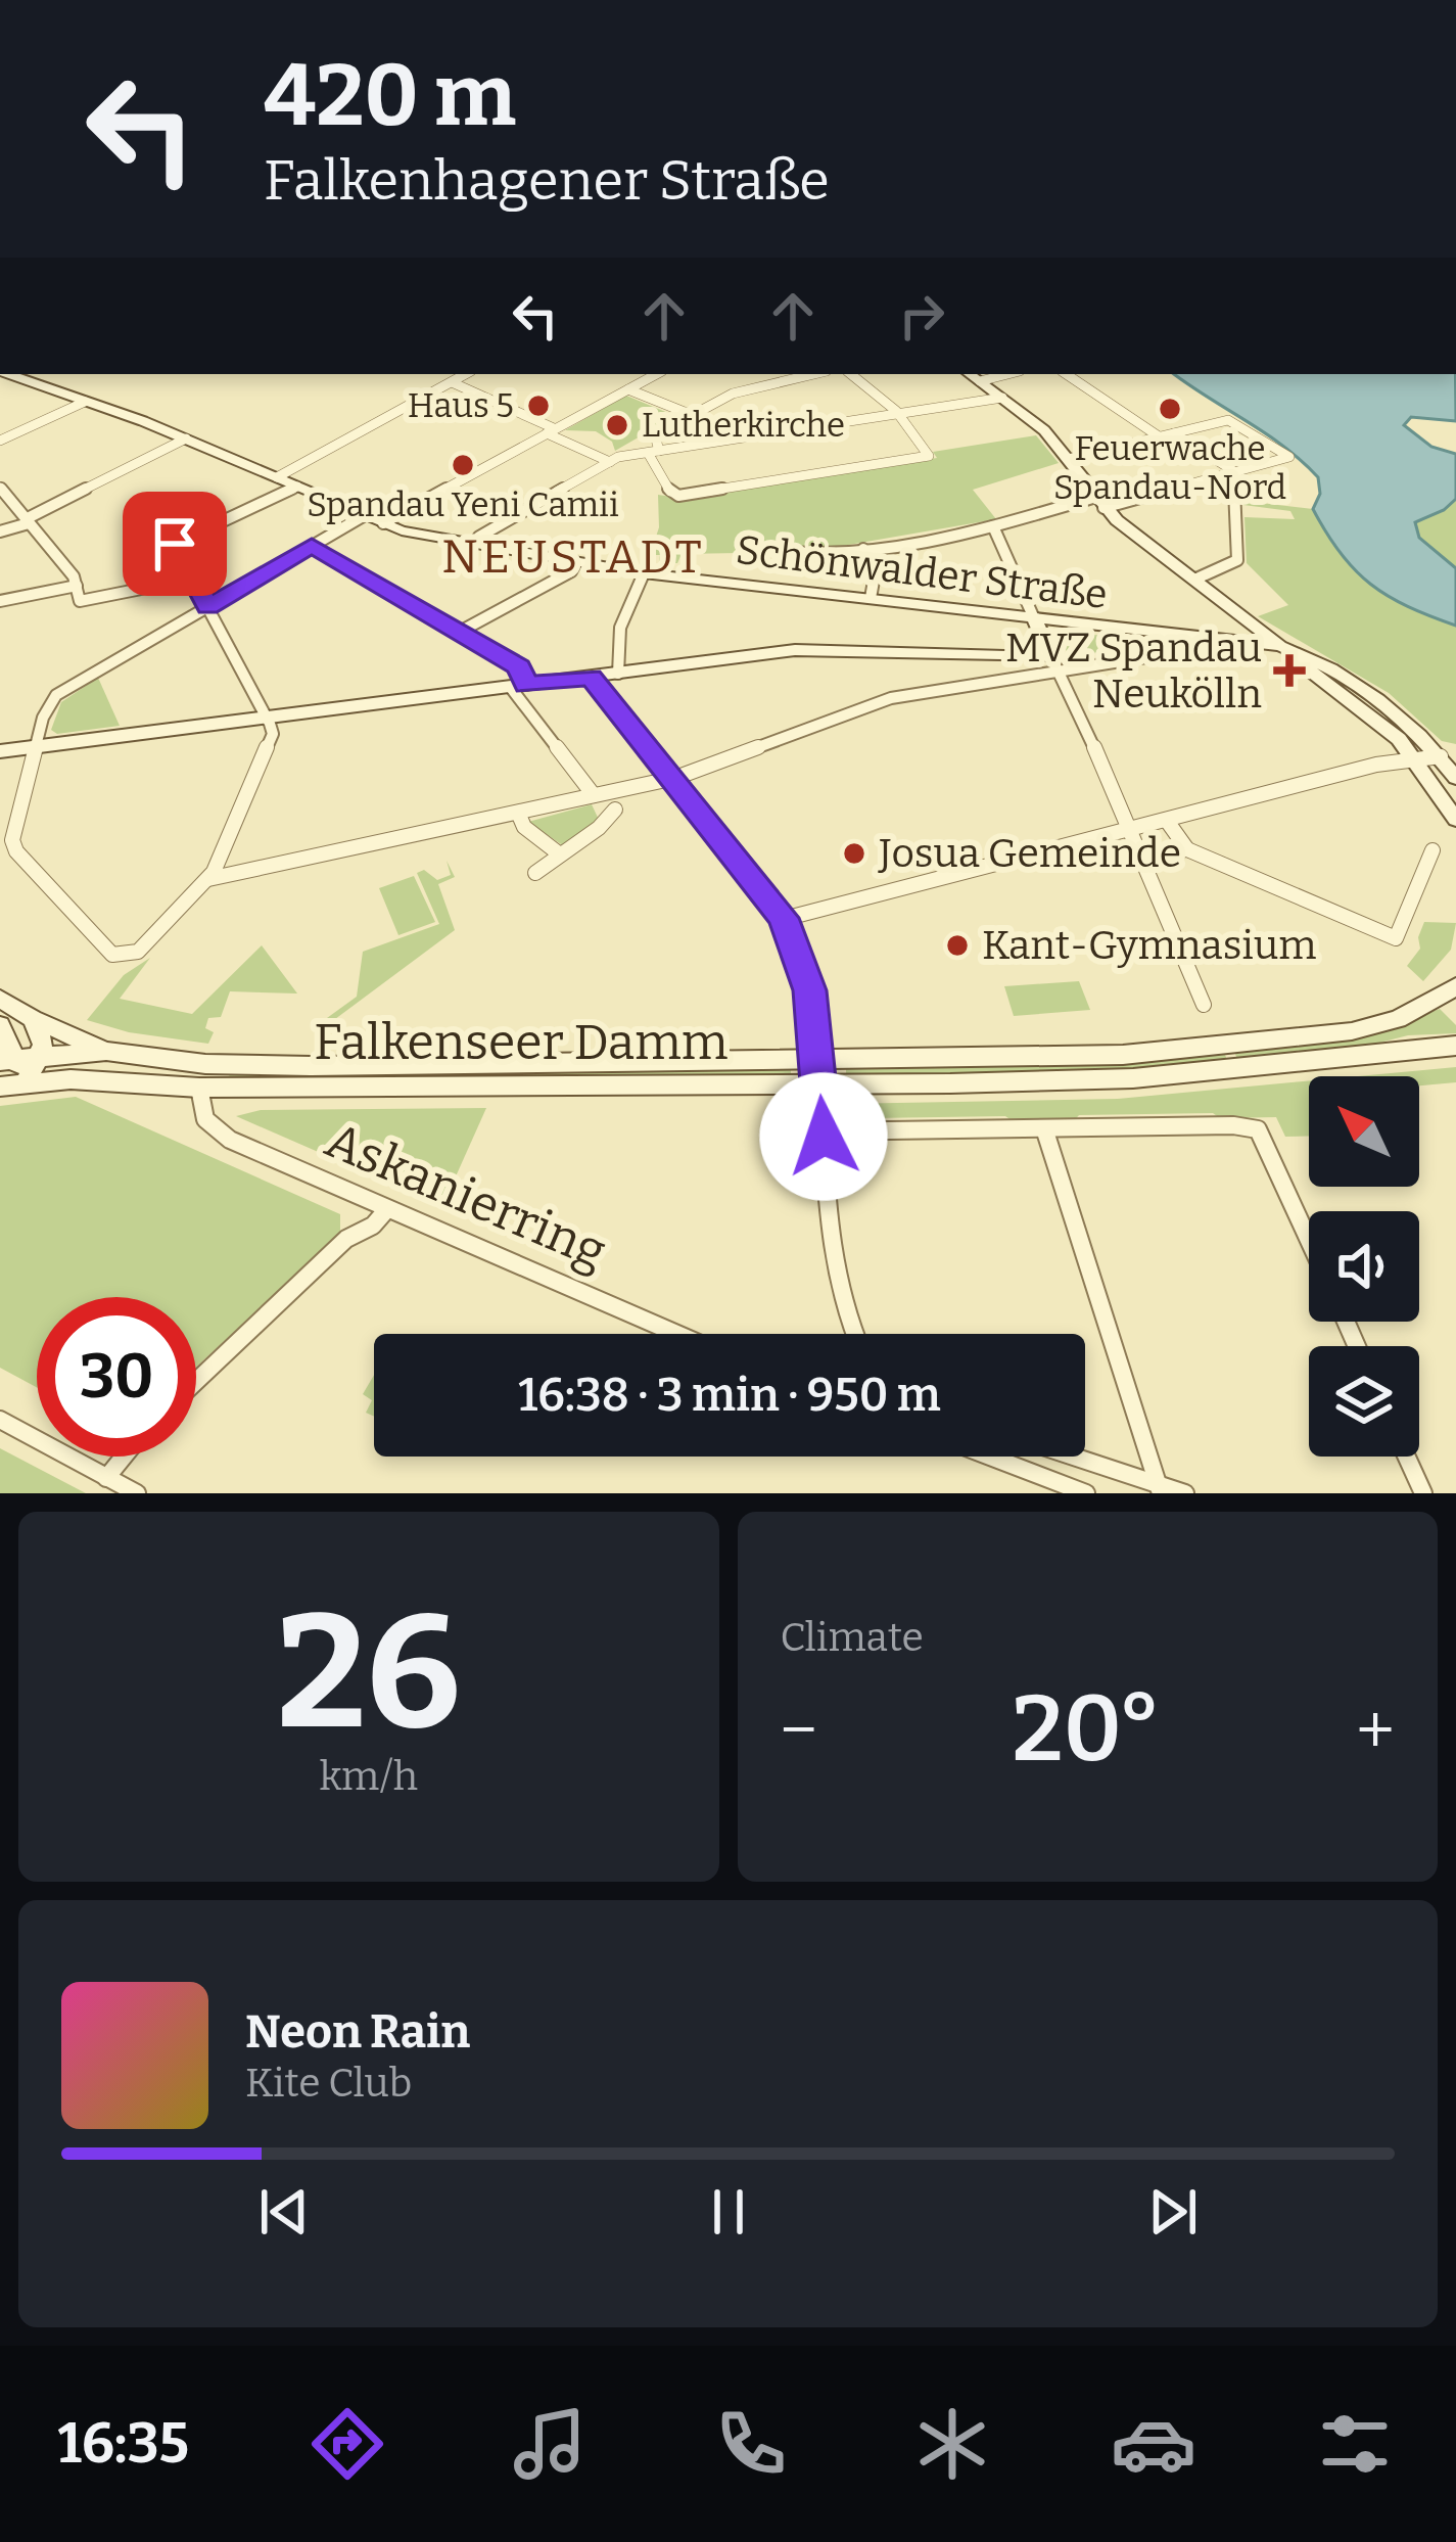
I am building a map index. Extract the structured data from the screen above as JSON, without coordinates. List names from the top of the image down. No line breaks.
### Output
{"streets":{"main road":["Schönwalder Straße","Falkenseer Damm"],"street":["Askanierring"]},"crossings":[["Falkenseer Damm","Askanierring"]],"districts":["NEUSTADT"],"places":{"other":["Haus 5","Feuerwache Spandau-Nord","Lutherkirche","Spandau Yeni Camii","Josua Gemeinde","Kant-Gymnasium"],"health":["MVZ Spandau Neukölln"]},"north":"top left","page":{"turn":["420 m","Falkenhagener Straße"],"limit":"30","trip":"16:38 · 3 min · 950 m","tile":[["26","km/h"],"Climate"],"heat":["−","20°","+"],"song":["Neon Rain","Kite Club"],"tabs":"16:35"}}
